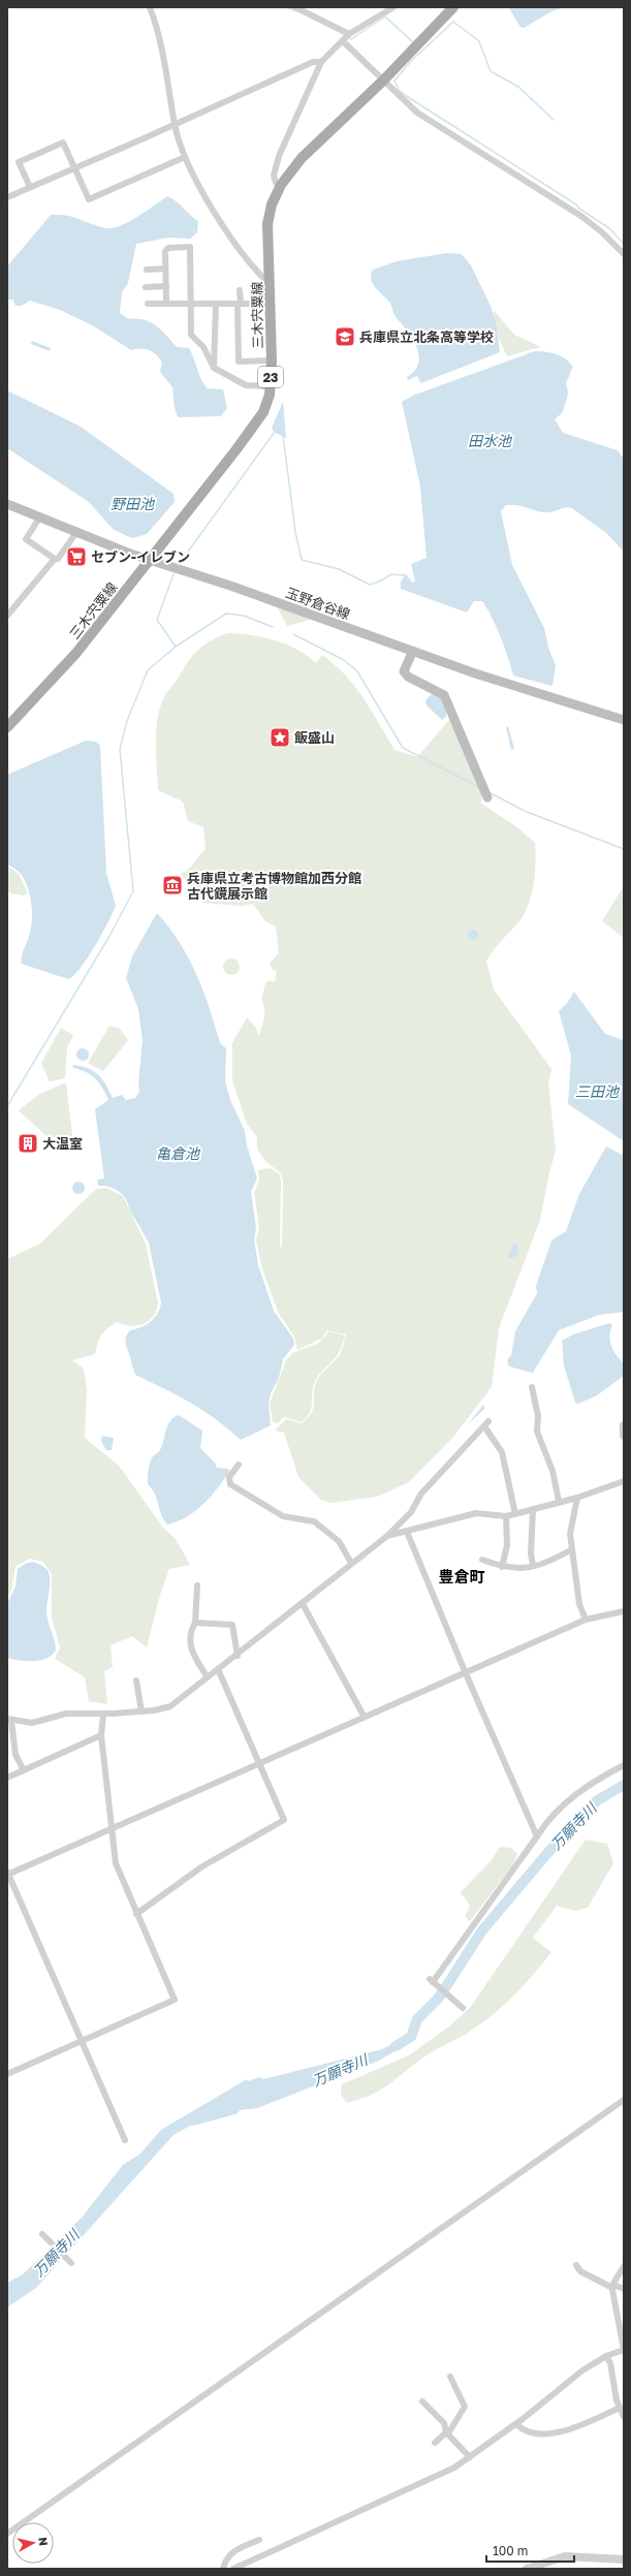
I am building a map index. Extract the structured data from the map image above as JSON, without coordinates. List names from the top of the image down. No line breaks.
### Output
{"streets":{"main road":["三木宍粟線","23","玉野倉谷線"]},"crossings":[["三木宍粟線","玉野倉谷線"]],"districts":["豊倉町"],"water":["田水池","野田池","三田池","亀倉池","万願寺川"],"places":{"school or university":["兵庫県立北条高等学校"],"supermarket":["セブン-イレブン"],"place":["飯盛山"],"museum":["兵庫県立考古博物館加西分館 古代鏡展示館"],"building":["大温室"]},"scale_bar":"100 m","north":"right"}
